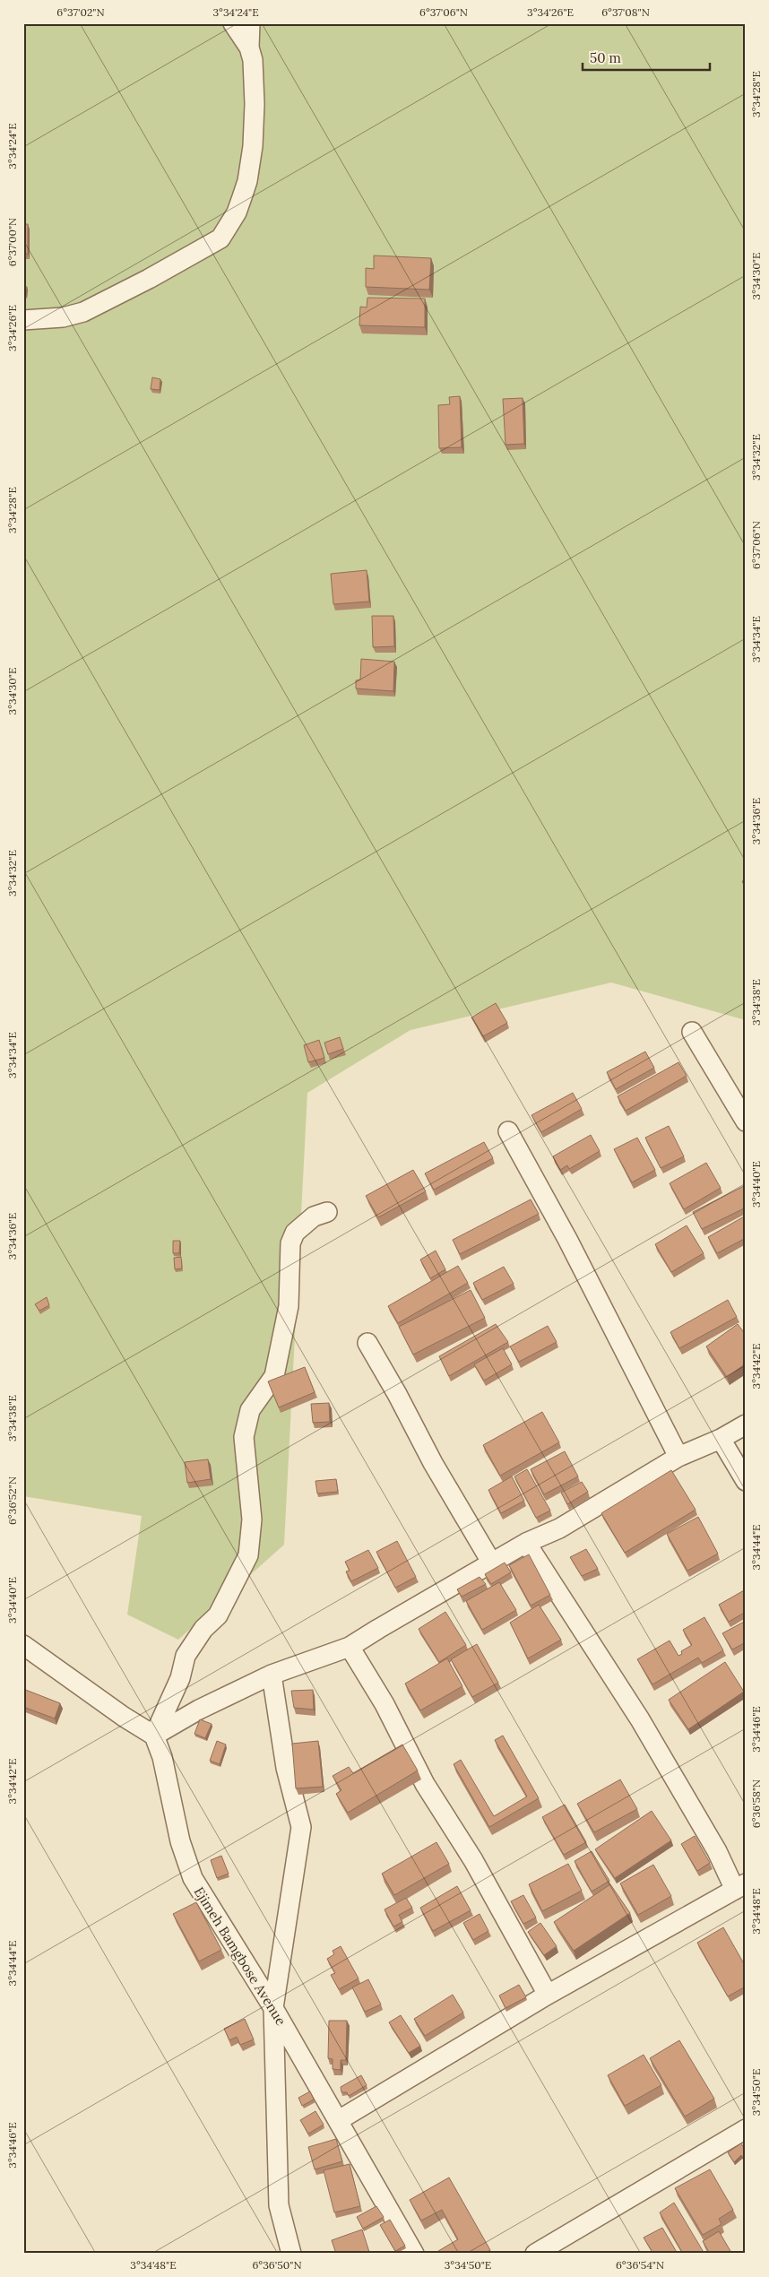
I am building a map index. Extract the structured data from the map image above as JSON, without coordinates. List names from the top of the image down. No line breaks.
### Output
{"streets":{"street":["Ejimeh Bamgbose Avenue"]},"scale_bar":"50 m","coordinates":["6°37'02\"N","3°34'24\"E","6°37'06\"N","3°34'26\"E","6°37'08\"N","3°34'28\"E","6°37'00\"N","3°34'30\"E","3°34'32\"E","3°34'34\"E","3°34'36\"E","3°34'38\"E","3°34'40\"E","3°34'42\"E","6°36'52\"N","3°34'44\"E","3°34'46\"E","6°36'58\"N","3°34'48\"E","3°34'50\"E","6°36'50\"N","6°36'54\"N"]}
